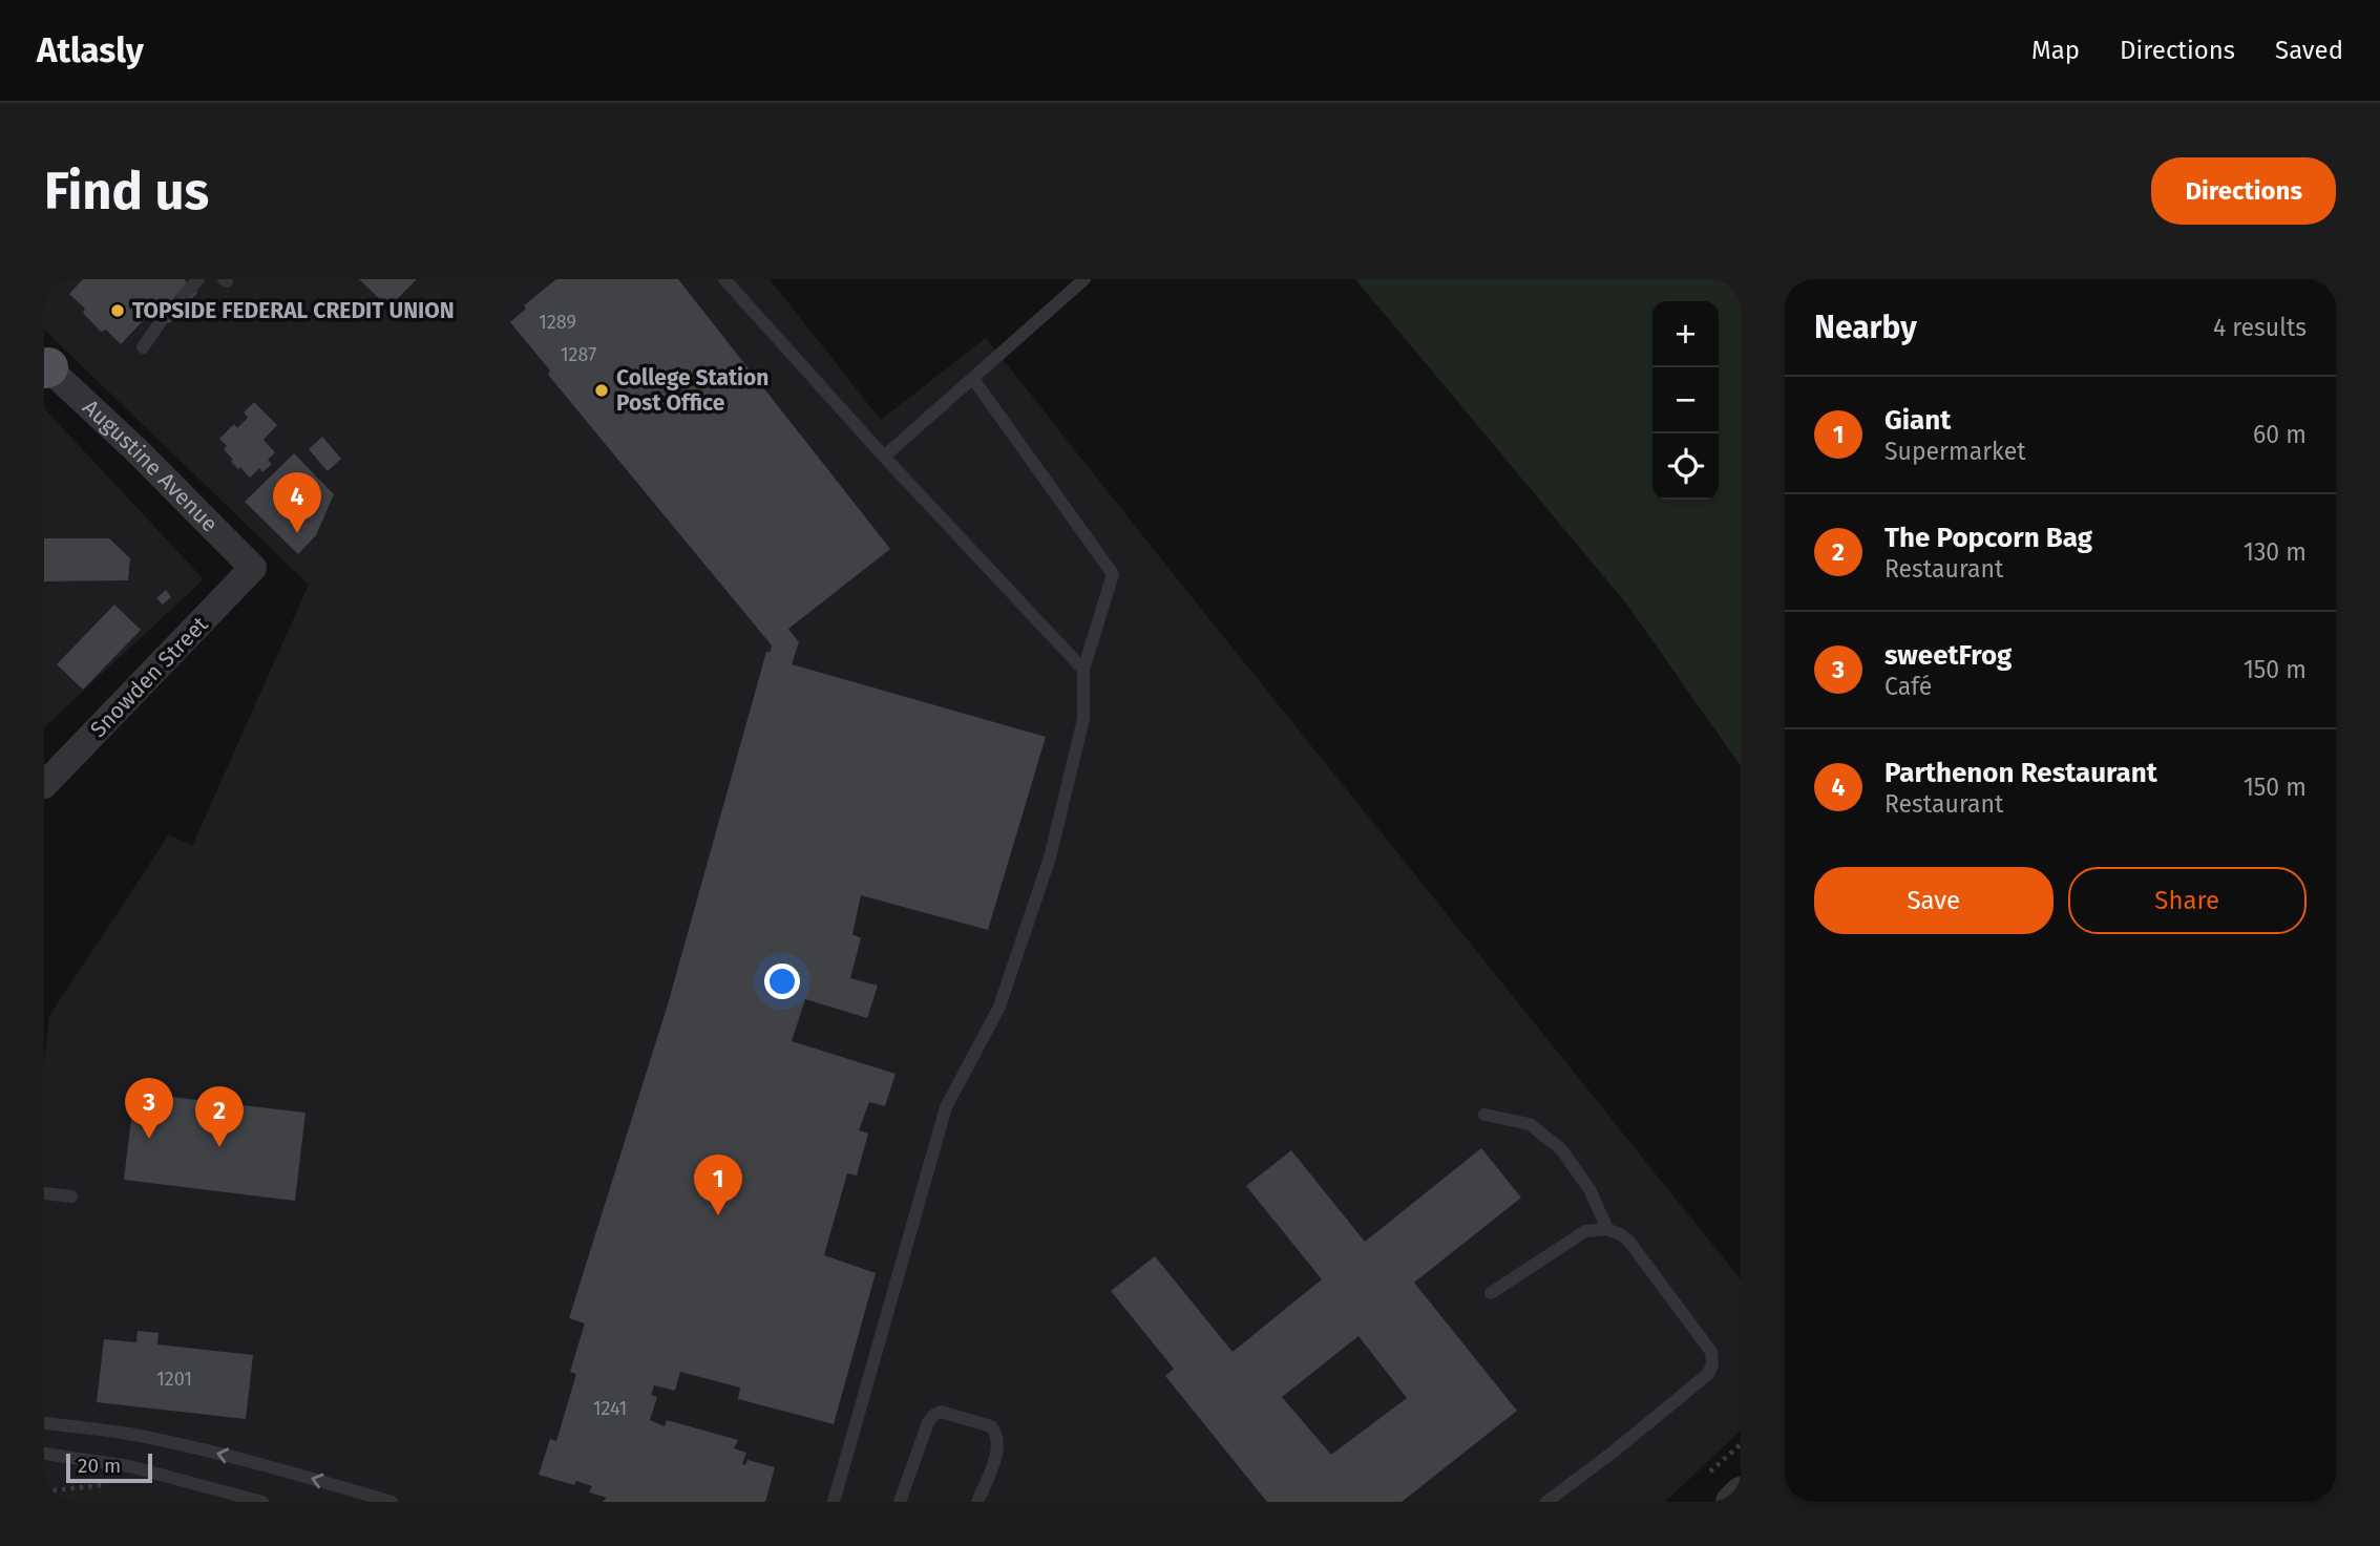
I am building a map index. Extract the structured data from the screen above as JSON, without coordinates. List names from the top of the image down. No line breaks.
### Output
{"streets":{"street":["Augustine Avenue","Snowden Street"]},"crossings":[["Augustine Avenue","Snowden Street"]],"places":["TOPSIDE FEDERAL CREDIT UNION","College Station Post Office"],"house_numbers":["1289","1287","1201","1241"],"scale_bar":"20 m","page":{"header":"Atlasly","nav":["Map","Directions","Saved"],"buttons":["Directions",["Save","Share"]],"title":"Find us","heading":["Nearby","4 results"],"map_buttons":["+","−"],"list":[{"mark":"1","name":"Giant","note":"Supermarket","value":"60 m"},{"mark":"2","name":"The Popcorn Bag","note":"Restaurant","value":"130 m"},{"mark":"3","name":"sweetFrog","note":"Café","value":"150 m"},{"mark":"4","name":"Parthenon Restaurant","note":"Restaurant","value":"150 m"}],"pins":["4","3","2","1"],"scale":"20 m"}}
